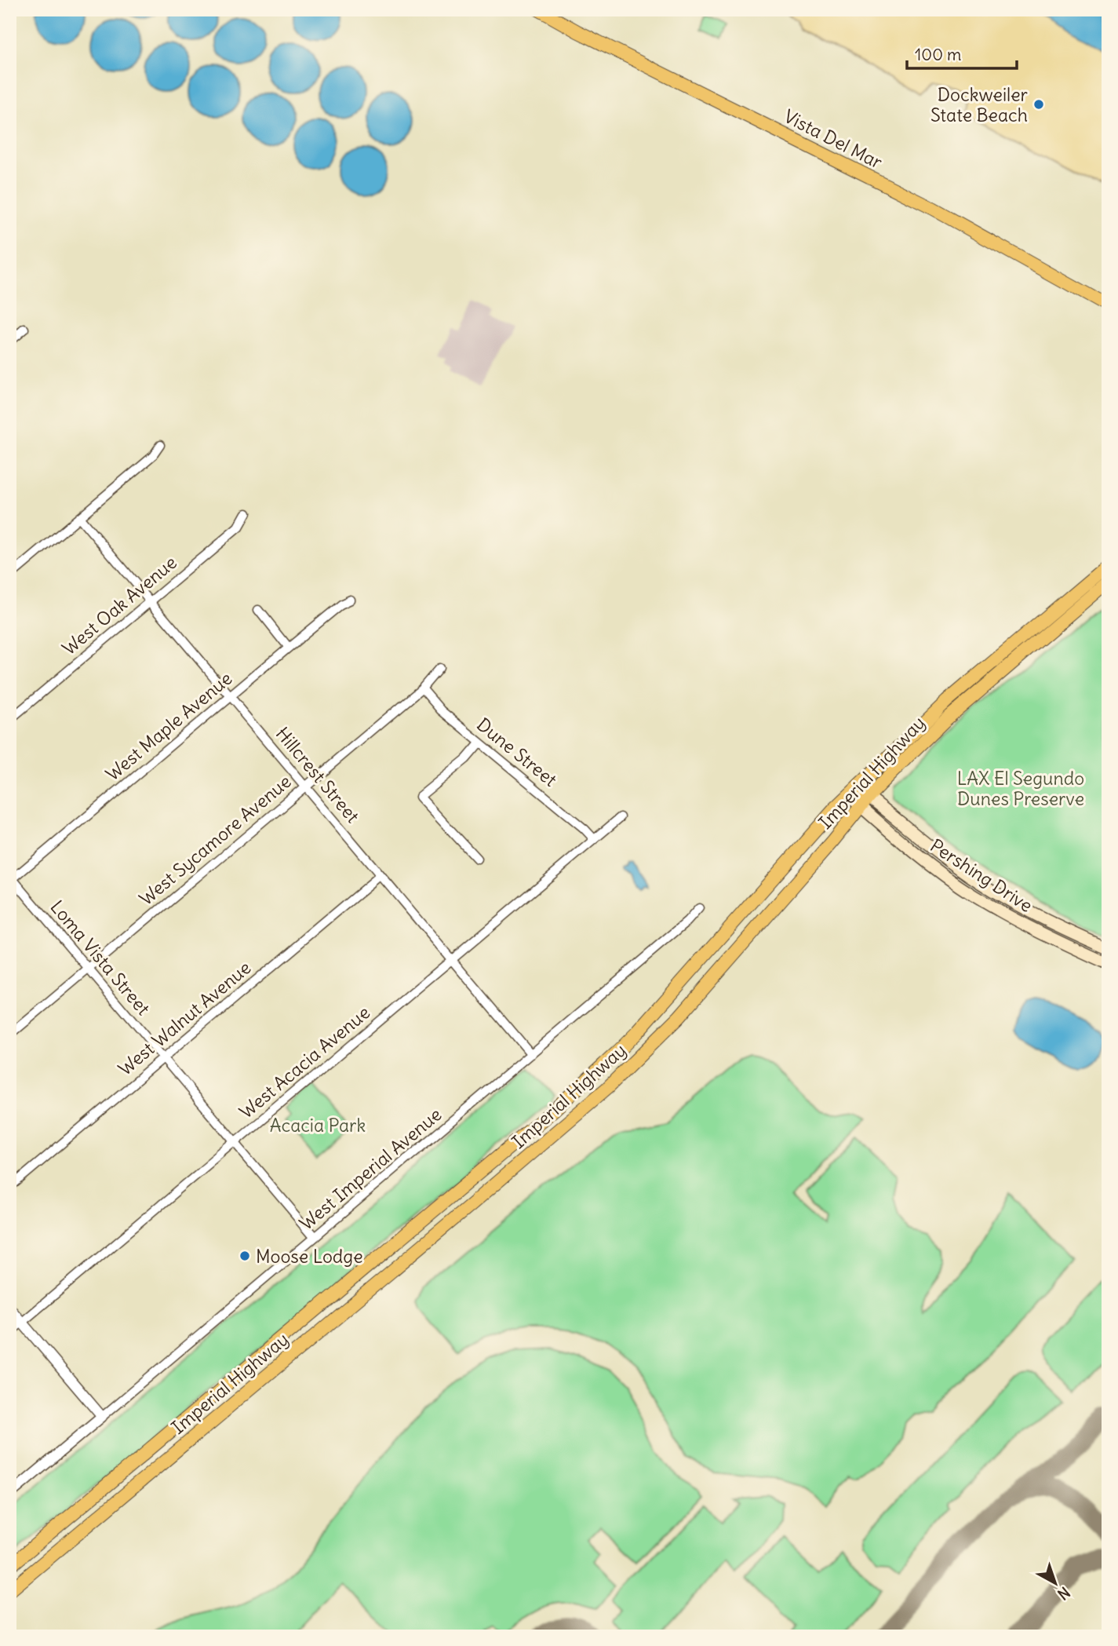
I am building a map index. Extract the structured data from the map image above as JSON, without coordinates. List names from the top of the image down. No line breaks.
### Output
{"streets":{"main road":["Vista Del Mar","Imperial Highway","Pershing Drive"],"street":["West Oak Avenue","West Maple Avenue","Dune Street","Hillcrest Street","West Sycamore Avenue","Loma Vista Street","West Walnut Avenue","West Acacia Avenue","West Imperial Avenue"]},"crossings":[["West Oak Avenue","Hillcrest Street"],["West Maple Avenue","Hillcrest Street"],["West Maple Avenue","Loma Vista Street"],["Dune Street","West Sycamore Avenue"],["Dune Street","West Acacia Avenue"],["Imperial Highway","Pershing Drive"],["Hillcrest Street","West Sycamore Avenue"],["Hillcrest Street","West Walnut Avenue"],["Hillcrest Street","West Acacia Avenue"],["Hillcrest Street","West Imperial Avenue"],["West Sycamore Avenue","Loma Vista Street"],["Loma Vista Street","West Walnut Avenue"],["Loma Vista Street","West Acacia Avenue"],["Loma Vista Street","West Imperial Avenue"]],"parks":["LAX El Segundo Dunes Preserve","Acacia Park"],"places":["Dockweiler State Beach","Moose Lodge"],"scale_bar":"100 m","north":"bottom right"}
